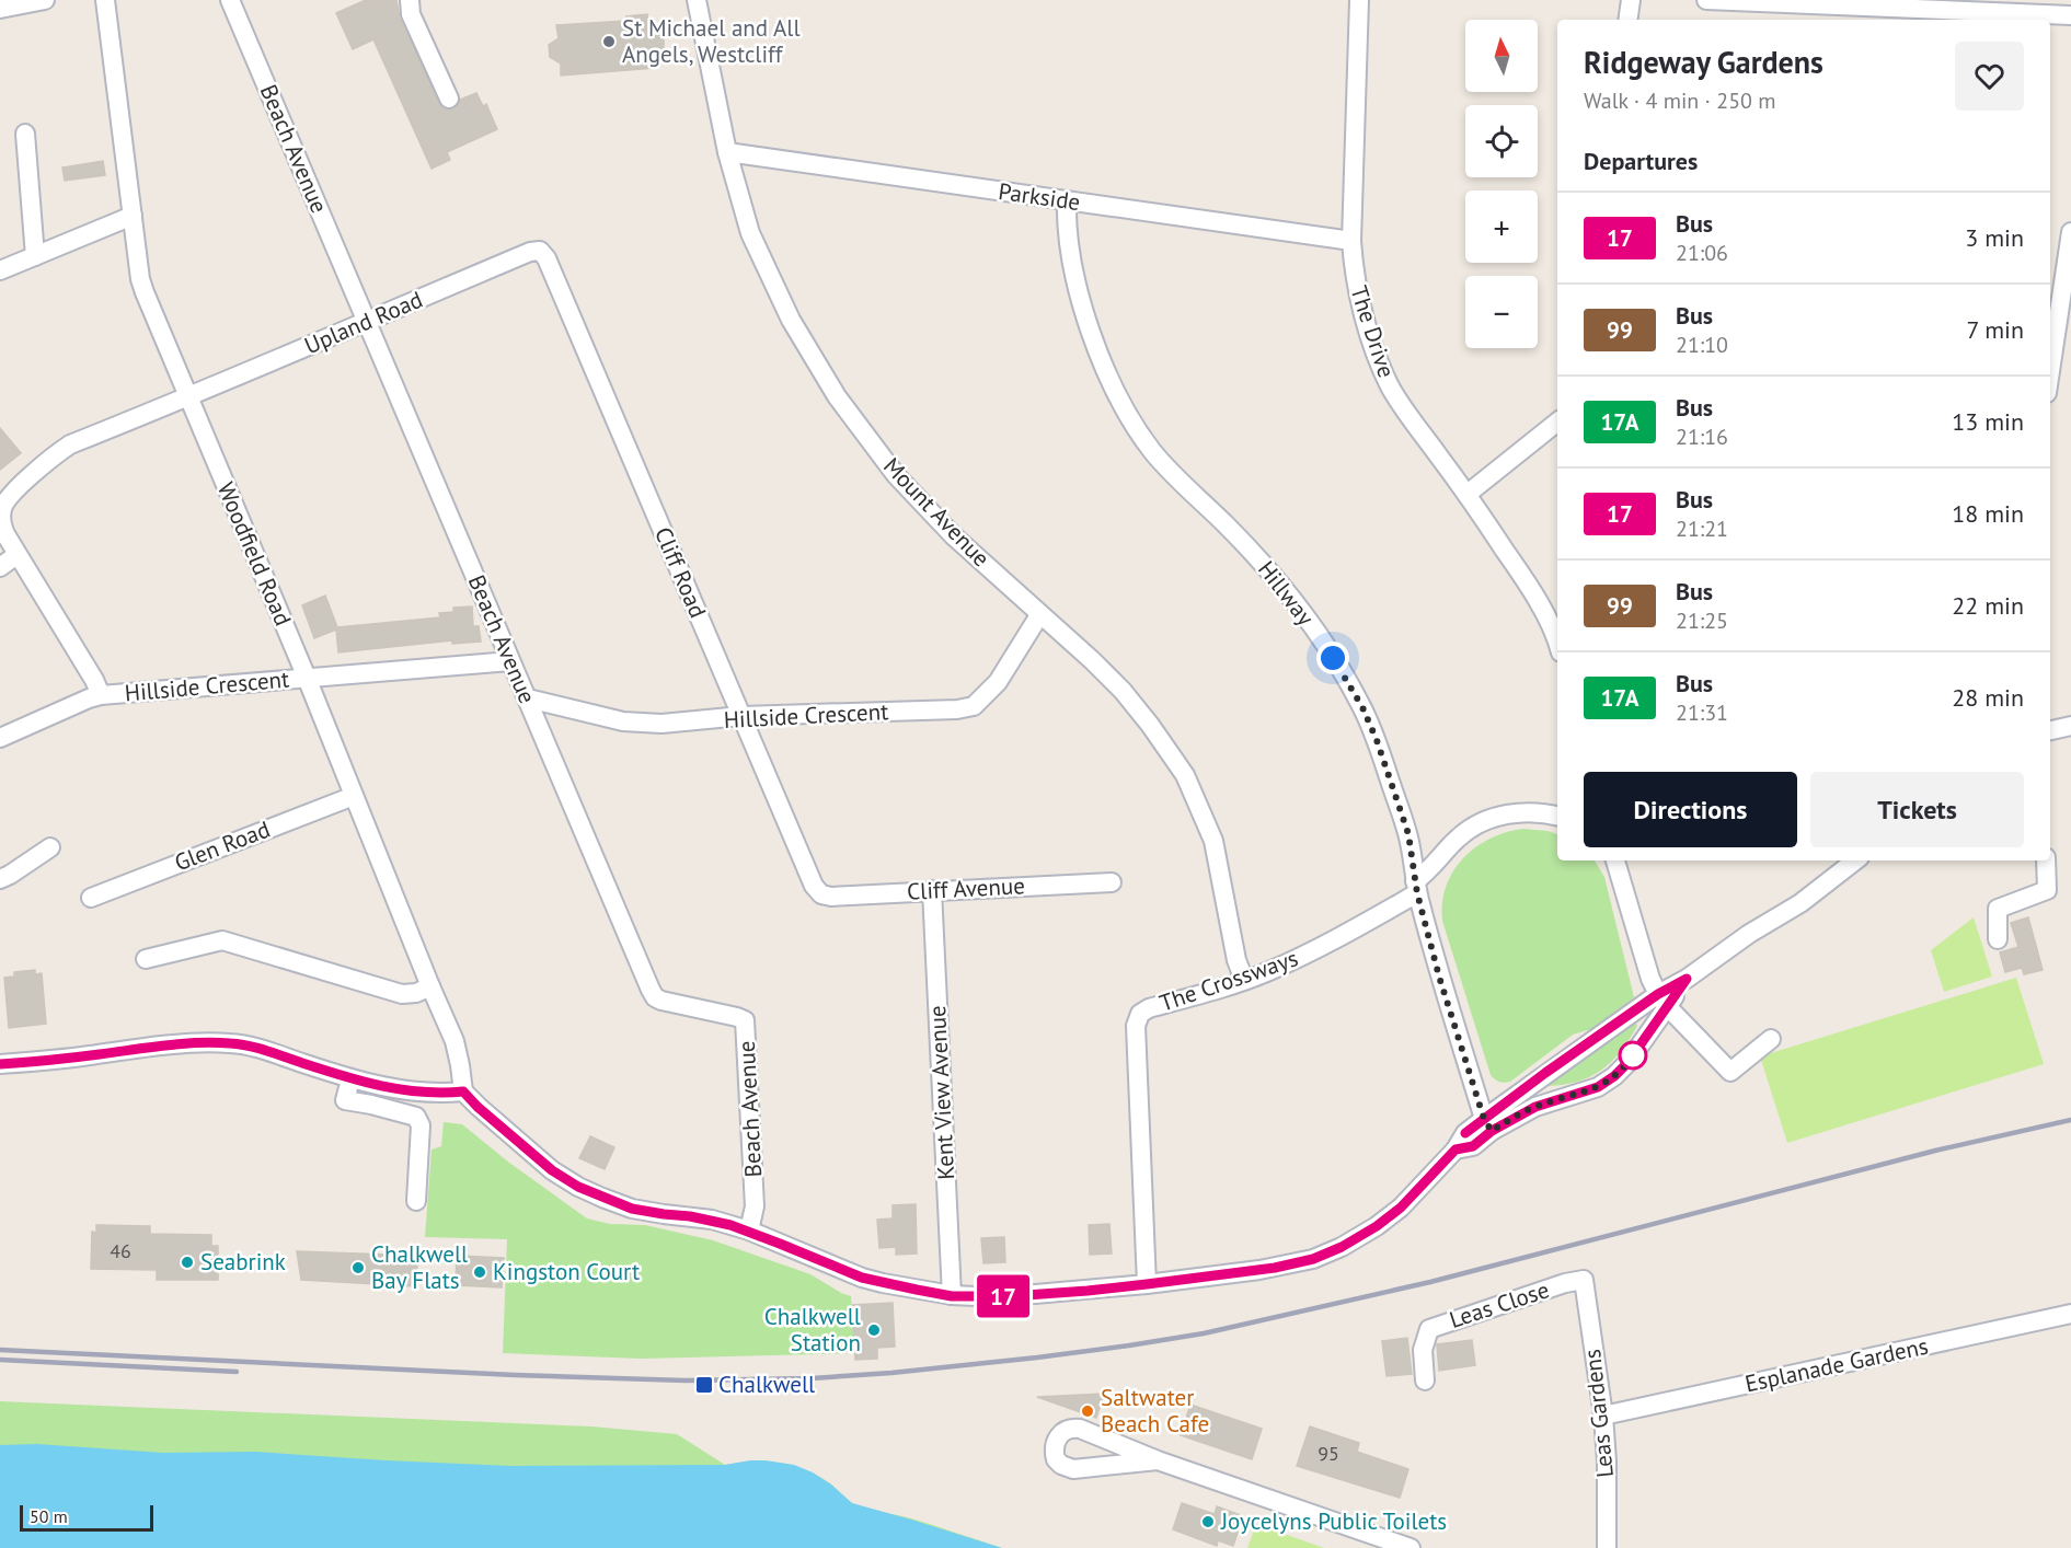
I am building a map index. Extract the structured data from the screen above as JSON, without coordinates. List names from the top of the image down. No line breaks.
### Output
{"streets":{"street":["Beach Avenue","Parkside","Upland Road","The Drive","Mount Avenue","Woodfield Road","Cliff Road","Hillway","Hillside Crescent","Glen Road","Cliff Avenue","The Crossways","Kent View Avenue","Leas Close","Esplanade Gardens","Leas Gardens"]},"crossings":[["Beach Avenue","Upland Road"],["Beach Avenue","Hillside Crescent"],["Parkside","The Drive"],["Parkside","Mount Avenue"],["Parkside","Hillway"],["Upland Road","Woodfield Road"],["Upland Road","Cliff Road"],["Upland Road","Hillside Crescent"],["Mount Avenue","Hillside Crescent"],["Mount Avenue","The Crossways"],["Woodfield Road","Hillside Crescent"],["Woodfield Road","Glen Road"],["Cliff Road","Hillside Crescent"],["Cliff Road","Cliff Avenue"],["Hillway","The Crossways"],["Cliff Avenue","Kent View Avenue"],["Leas Close","Leas Gardens"],["Esplanade Gardens","Leas Gardens"]],"places":{"other":["St Michael and All Angels, Westcliff","Seabrink","Chalkwell Bay Flats","Kingston Court","Chalkwell Station","Saltwater Beach Cafe","Joycelyns Public Toilets"],"transit":["Chalkwell"]},"lines":["bus line 17"],"house_numbers":["46","95"],"scale_bar":"50 m","north":"top","page":{"on_map":"17","map_buttons":["+","−"],"heading":[["Ridgeway Gardens","Walk · 4 min · 250 m"],"Departures"],"list":[{"mark":"17","name":"Bus","note":"21:06","value":"3 min"},{"mark":"99","name":"Bus","note":"21:10","value":"7 min"},{"mark":"17A","name":"Bus","note":"21:16","value":"13 min"},{"mark":"17","name":"Bus","note":"21:21","value":"18 min"},{"mark":"99","name":"Bus","note":"21:25","value":"22 min"},{"mark":"17A","name":"Bus","note":"21:31","value":"28 min"}],"buttons":["Directions","Tickets"],"scale":"50 m"}}
